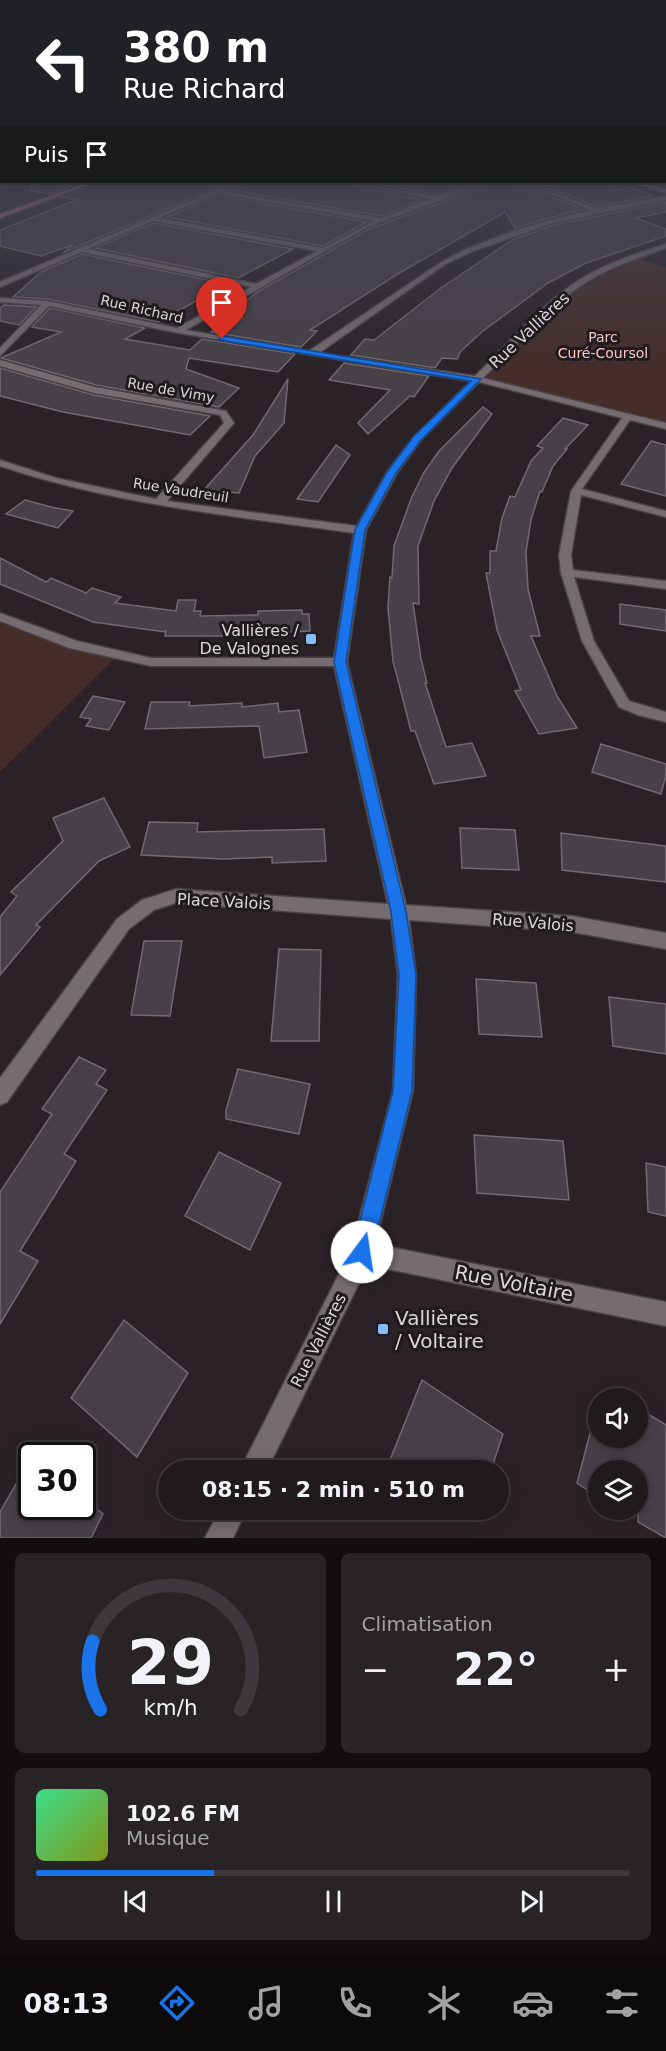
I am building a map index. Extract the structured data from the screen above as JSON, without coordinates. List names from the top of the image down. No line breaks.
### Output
{"streets":{"street":["Rue Richard","Rue Vallières","Rue de Vimy","Rue Vaudreuil","Place Valois","Rue Valois","Rue Voltaire"]},"crossings":[["Rue Richard","Rue Vallières"],["Rue Vallières","Rue Vaudreuil"],["Rue Vallières","Place Valois"],["Rue Vallières","Rue Valois"],["Rue Vallières","Rue Voltaire"],["Rue de Vimy","Rue Vaudreuil"],["Place Valois","Rue Valois"]],"parks":["Parc Curé-Coursol"],"places":{"transit":["Vallières / De Valognes","Vallières / Voltaire"]},"page":{"turn":["380 m","Rue Richard"],"then":"Puis","limit":"30","trip":"08:15 · 2 min · 510 m","tile":"Climatisation","heat":["−","22°","+"],"song":["102.6 FM","Musique"],"tabs":"08:13","gauge":["29","km/h"]}}
